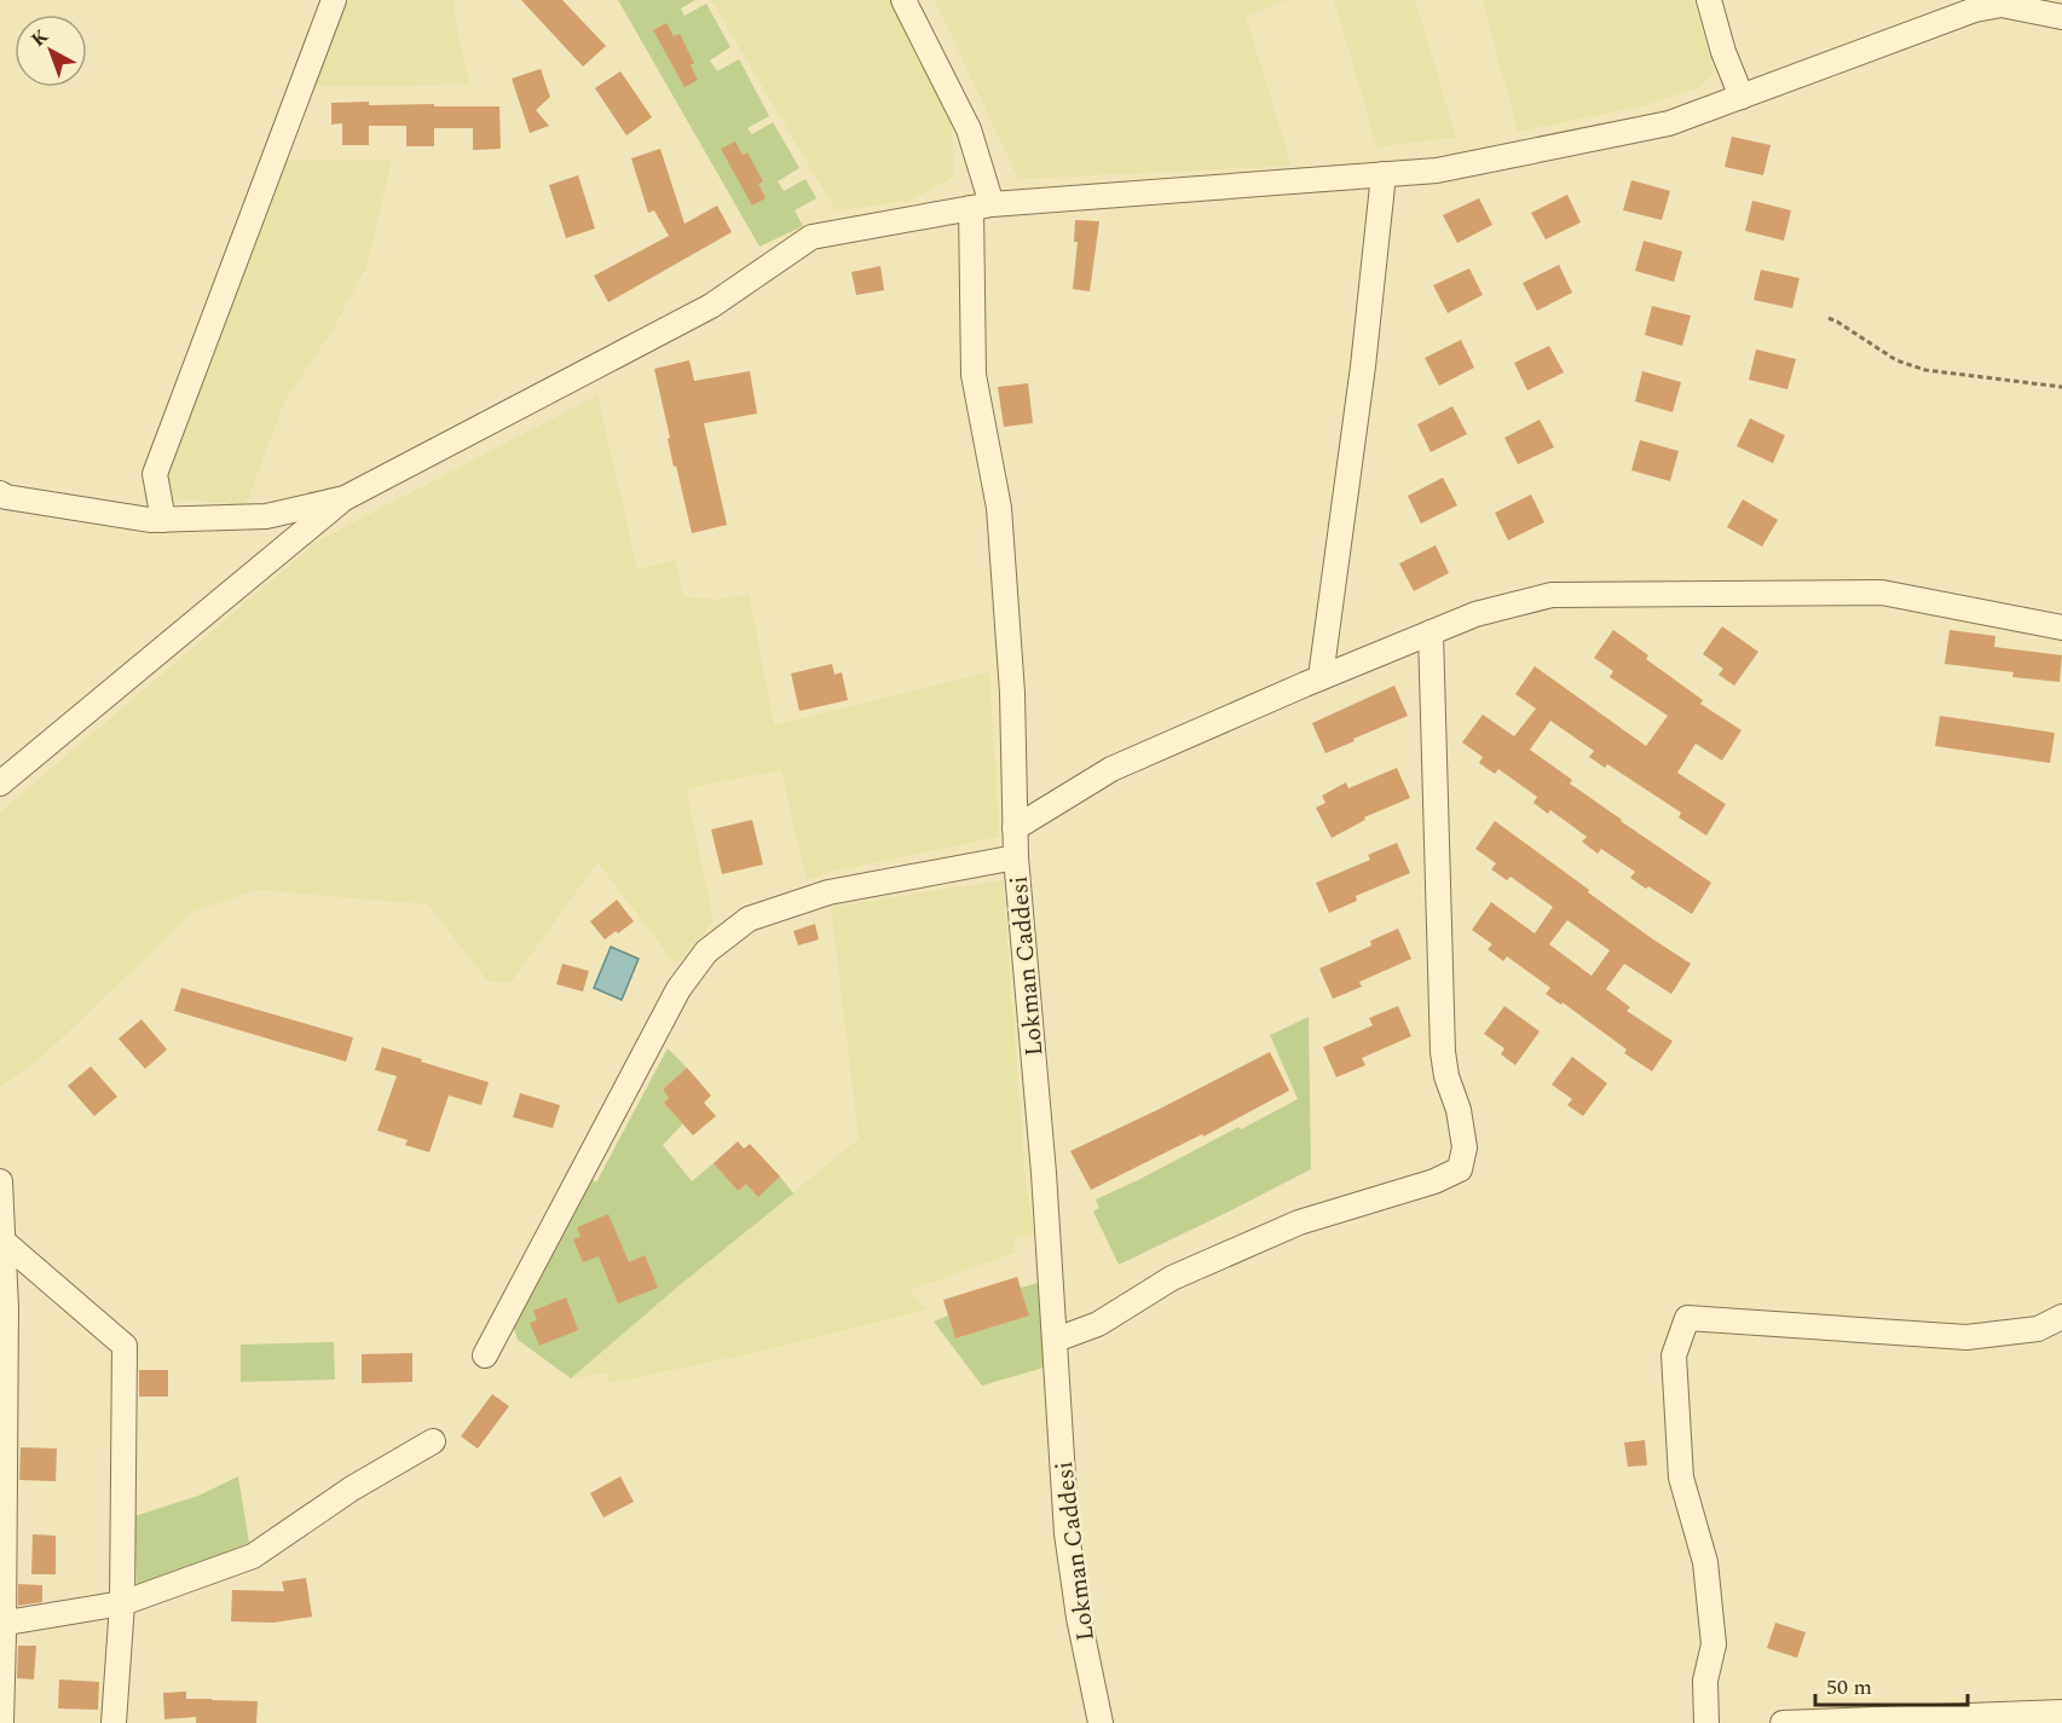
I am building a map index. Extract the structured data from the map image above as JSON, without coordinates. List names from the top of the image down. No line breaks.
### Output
{"streets":{"street":["Lokman Caddesi"]},"scale_bar":"50 m","north":"top left"}
